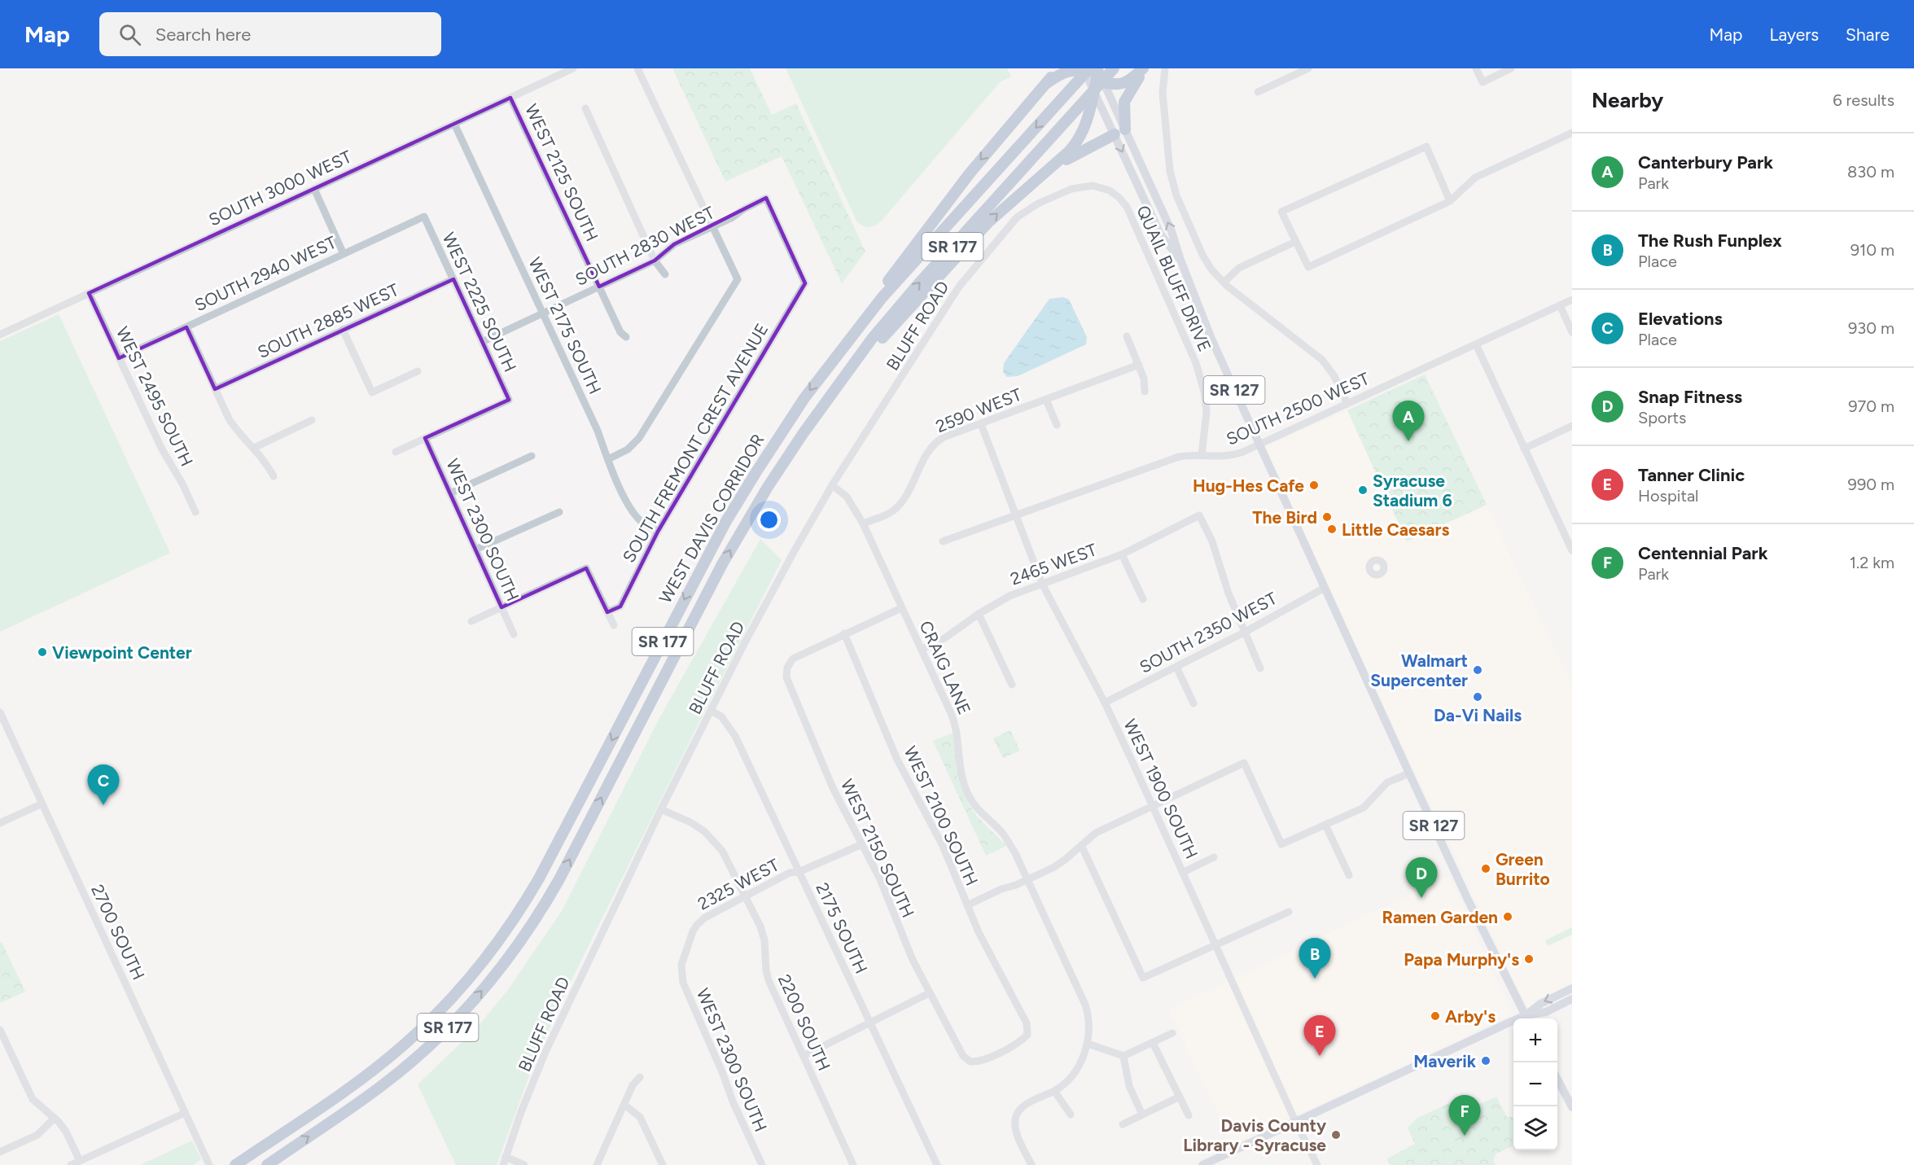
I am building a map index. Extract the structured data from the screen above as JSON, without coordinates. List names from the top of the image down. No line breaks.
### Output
{"streets":{"highway":["SR 177","WEST DAVIS CORRIDOR"],"main road":["SR 127"],"street":["WEST 2125 SOUTH","SOUTH 3000 WEST","SOUTH 2830 WEST","SOUTH 2940 WEST","QUAIL BLUFF DRIVE","WEST 2225 SOUTH","SOUTH 2885 WEST","WEST 2175 SOUTH","BLUFF ROAD","WEST 2495 SOUTH","SOUTH 2500 WEST","2590 WEST","SOUTH FREMONT CREST AVENUE","WEST 2300 SOUTH","2465 WEST","SOUTH 2350 WEST","CRAIG LANE","WEST 1900 SOUTH","WEST 2100 SOUTH","WEST 2150 SOUTH","2325 WEST","2175 SOUTH","2700 SOUTH","2200 SOUTH"]},"crossings":[["WEST 2125 SOUTH","SOUTH 3000 WEST"],["WEST 2125 SOUTH","SOUTH 2830 WEST"],["SOUTH 3000 WEST","WEST 2175 SOUTH"],["SOUTH 3000 WEST","WEST 2495 SOUTH"],["SOUTH 2830 WEST","WEST 2225 SOUTH"],["SOUTH 2830 WEST","WEST 2175 SOUTH"],["SOUTH 2830 WEST","SOUTH FREMONT CREST AVENUE"],["SOUTH 2940 WEST","WEST 2225 SOUTH"],["SOUTH 2940 WEST","WEST 2495 SOUTH"],["QUAIL BLUFF DRIVE","BLUFF ROAD"],["QUAIL BLUFF DRIVE","SOUTH 2500 WEST"],["WEST 2225 SOUTH","SOUTH 2885 WEST"],["WEST 2225 SOUTH","WEST 2300 SOUTH"],["WEST 2175 SOUTH","SOUTH FREMONT CREST AVENUE"],["BLUFF ROAD","CRAIG LANE"],["BLUFF ROAD","2175 SOUTH"],["BLUFF ROAD","2200 SOUTH"],["SR 127","SOUTH 2500 WEST"],["SR 127","WEST DAVIS CORRIDOR"],["SR 127","SOUTH 2350 WEST"],["SOUTH 2500 WEST","WEST 1900 SOUTH"],["2590 WEST","CRAIG LANE"],["2590 WEST","WEST 1900 SOUTH"],["WEST 2300 SOUTH","2325 WEST"],["2465 WEST","SOUTH 2350 WEST"],["2465 WEST","CRAIG LANE"],["2465 WEST","WEST 1900 SOUTH"],["SOUTH 2350 WEST","WEST 1900 SOUTH"],["WEST 2100 SOUTH","WEST 2150 SOUTH"],["WEST 2150 SOUTH","2325 WEST"],["2325 WEST","2175 SOUTH"],["2325 WEST","2200 SOUTH"]],"places":["Hug-Hes Cafe","Syracuse Stadium 6","The Bird","Little Caesars","Viewpoint Center","Walmart Supercenter","Da-Vi Nails","Green Burrito","Ramen Garden","Papa Murphy's","Arby's","Maverik","Davis County Library - Syracuse"],"page":{"header":"Map","search":"Search here","nav":["Map","Layers","Share"],"heading":["Nearby","6 results"],"list":[{"mark":"A","name":"Canterbury Park","note":"Park","value":"830 m"},{"mark":"B","name":"The Rush Funplex","note":"Place","value":"910 m"},{"mark":"C","name":"Elevations","note":"Place","value":"930 m"},{"mark":"D","name":"Snap Fitness","note":"Sports","value":"970 m"},{"mark":"E","name":"Tanner Clinic","note":"Hospital","value":"990 m"},{"mark":"F","name":"Centennial Park","note":"Park","value":"1.2 km"}],"pins":["A","C","D","B","E","F"],"map_buttons":["+","−"]}}
